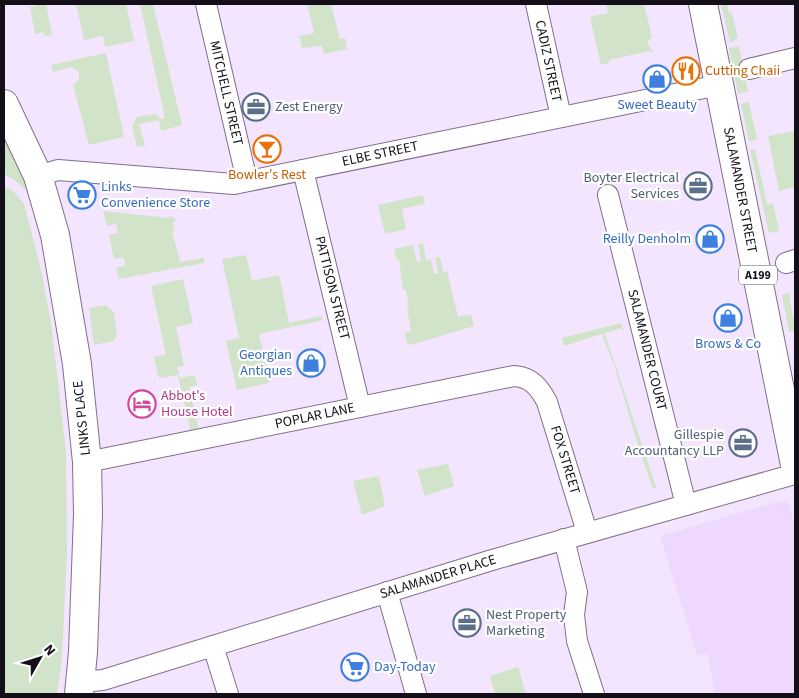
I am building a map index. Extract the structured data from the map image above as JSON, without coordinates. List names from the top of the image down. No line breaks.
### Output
{"streets":{"street":["CADIZ STREET","MITCHELL STREET","ELBE STREET","SALAMANDER STREET","A199","PATTISON STREET","SALAMANDER COURT","POPLAR LANE","LINKS PLACE","FOX STREET","SALAMANDER PLACE"]},"crossings":[["CADIZ STREET","ELBE STREET"],["MITCHELL STREET","ELBE STREET"],["ELBE STREET","SALAMANDER STREET"],["ELBE STREET","PATTISON STREET"],["ELBE STREET","LINKS PLACE"],["PATTISON STREET","POPLAR LANE"],["SALAMANDER COURT","SALAMANDER PLACE"],["POPLAR LANE","LINKS PLACE"],["POPLAR LANE","FOX STREET"],["LINKS PLACE","SALAMANDER PLACE"],["FOX STREET","SALAMANDER PLACE"]],"places":{"restaurant":["Cutting Chaii"],"shop":["Sweet Beauty","Reilly Denholm","Brows & Co","Georgian Antiques"],"office":["Zest Energy","Boyter Electrical Services","Gillespie Accountancy LLP","Nest Property Marketing"],"bar":["Bowler's Rest"],"supermarket":["Links Convenience Store","Day-Today"],"hotel":["Abbot's House Hotel"]},"north":"top right"}
